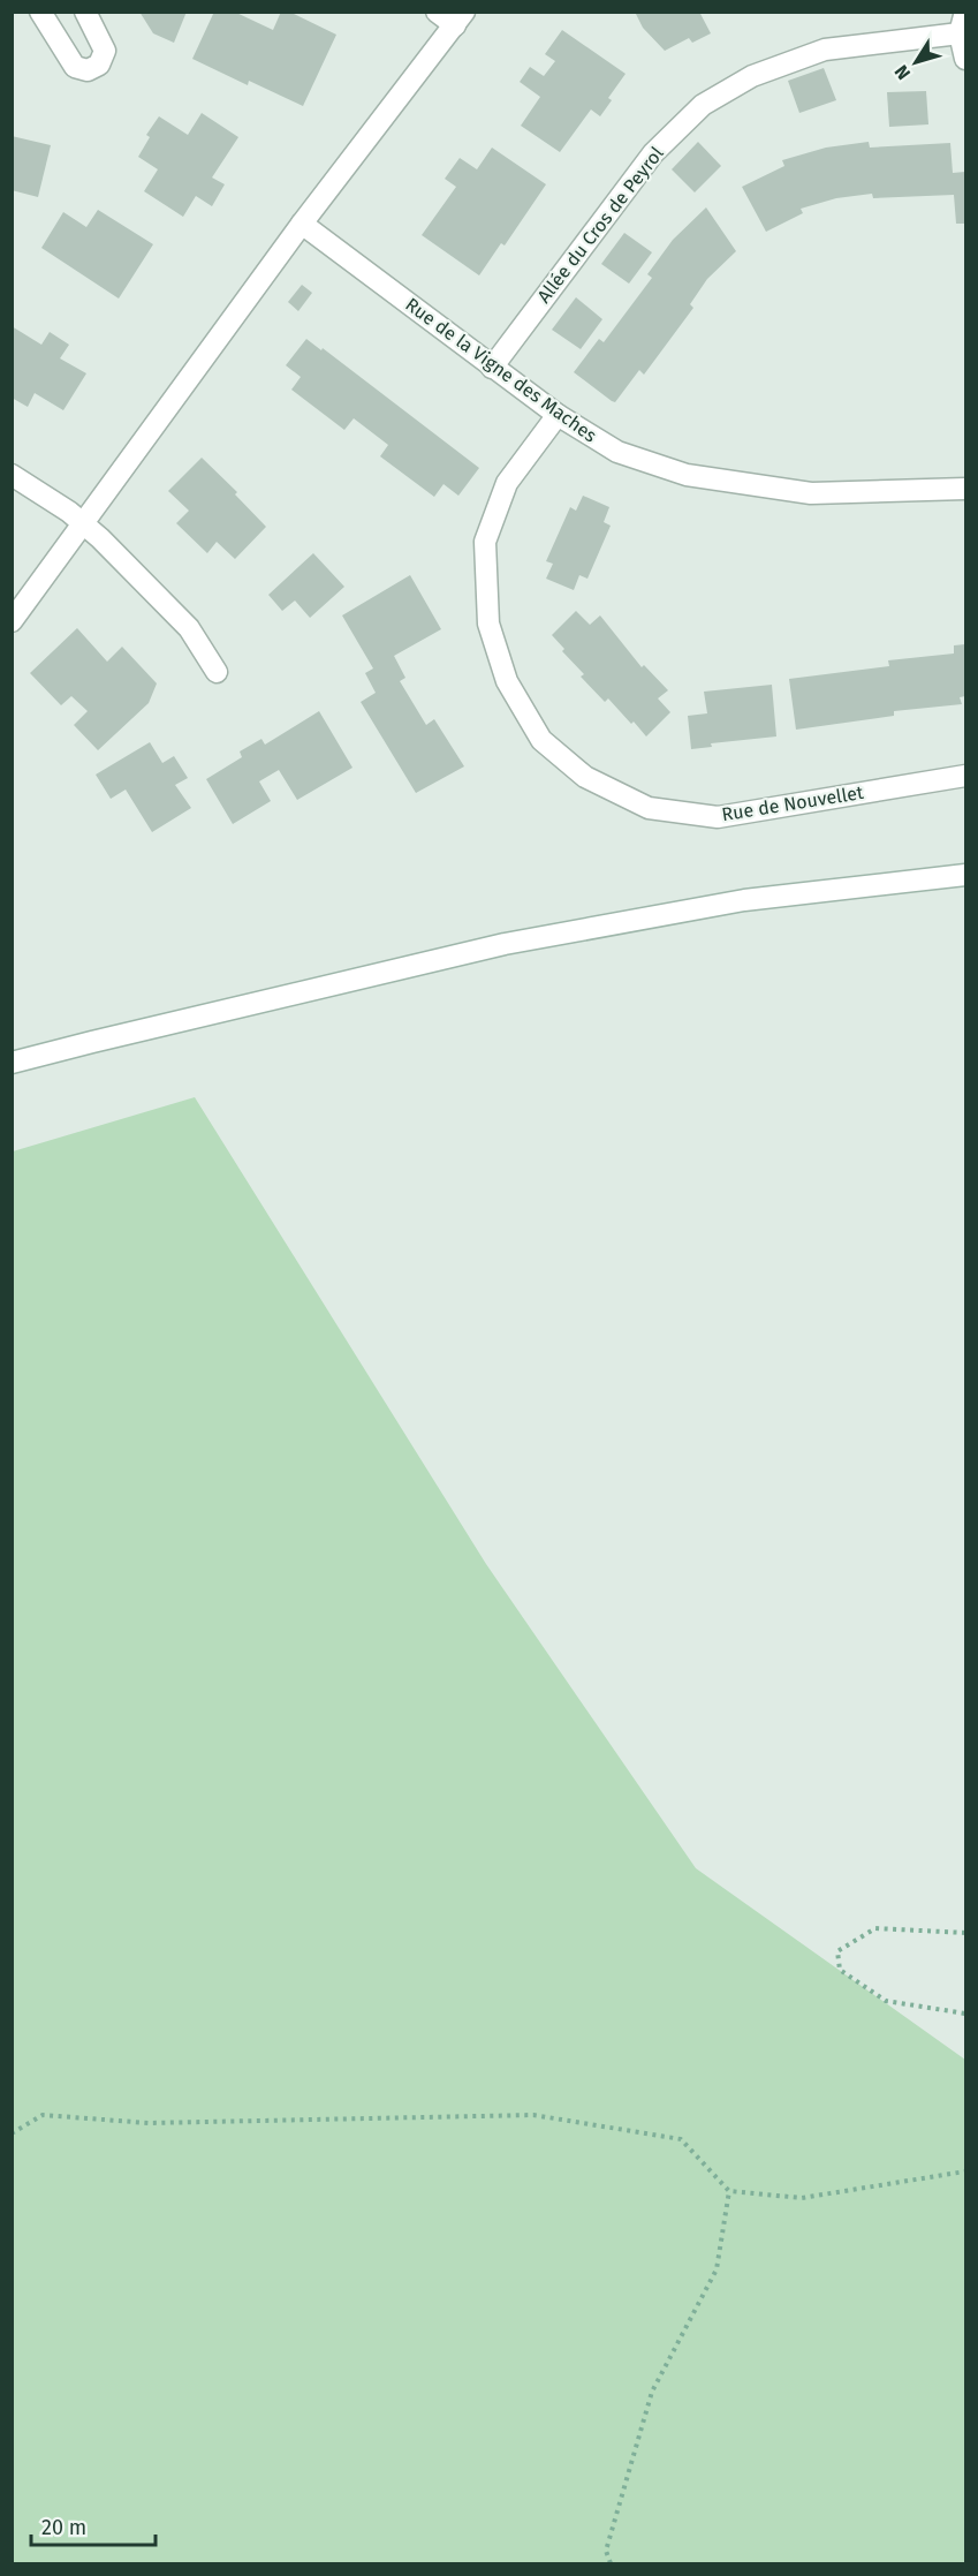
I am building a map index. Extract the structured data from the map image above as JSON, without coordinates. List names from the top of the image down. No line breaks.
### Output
{"streets":{"street":["Allée du Cros de Peyrol","Rue de la Vigne des Maches","Rue de Nouvellet"]},"crossings":[["Allée du Cros de Peyrol","Rue de la Vigne des Maches"],["Rue de la Vigne des Maches","Rue de Nouvellet"]],"scale_bar":"20 m","north":"bottom left"}
